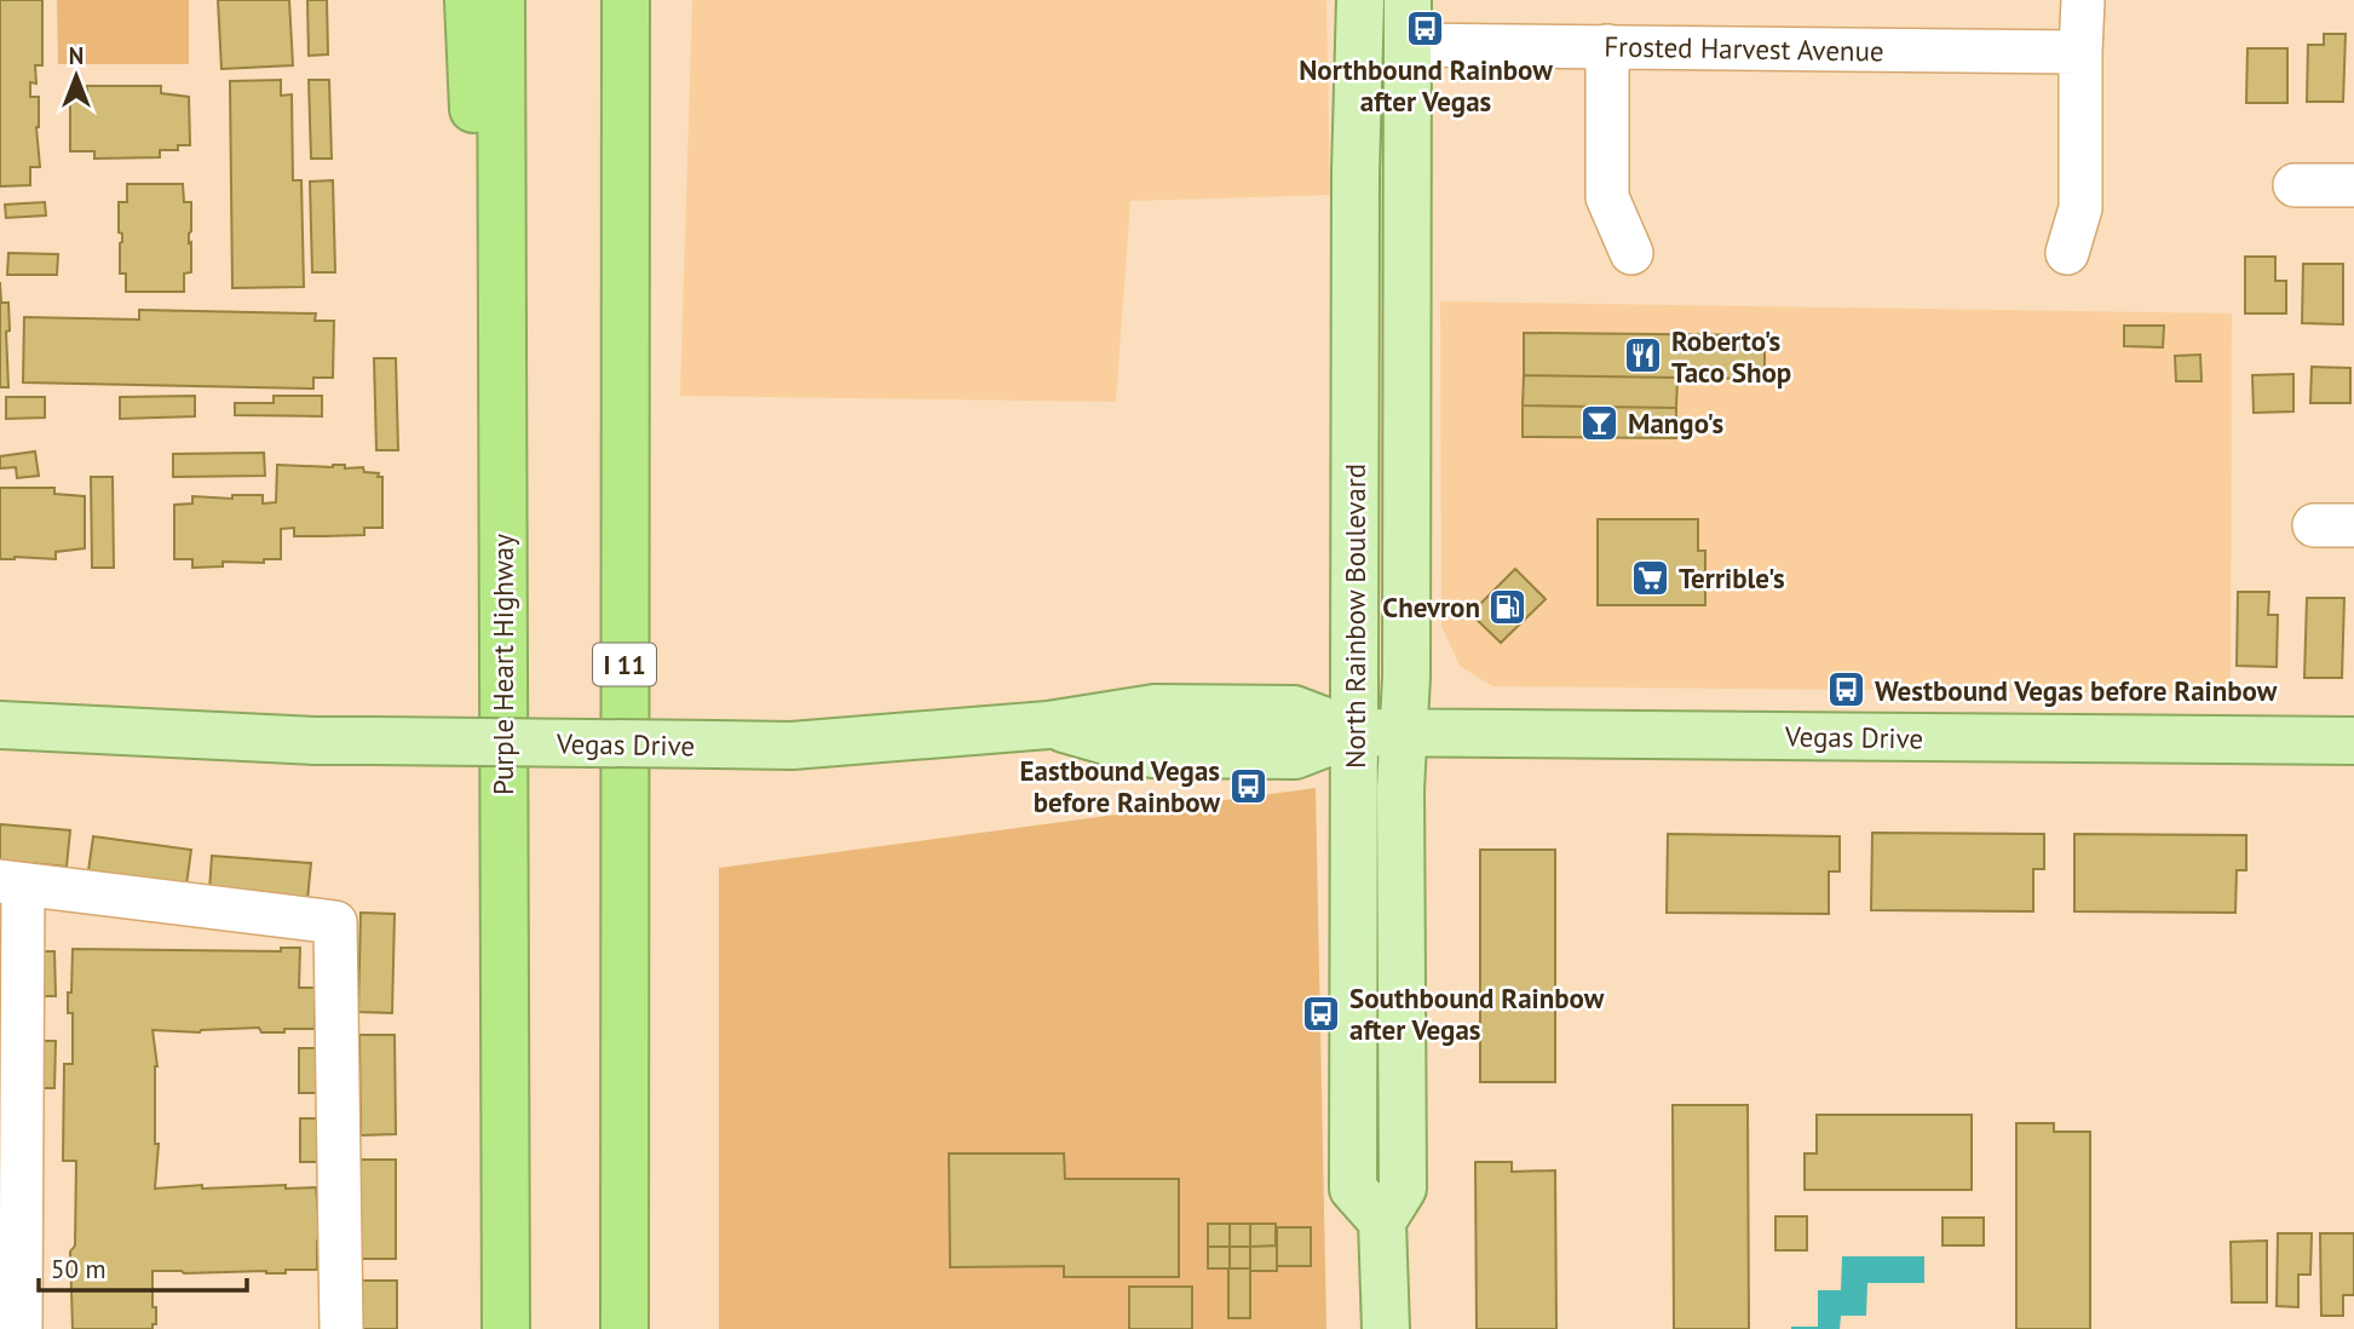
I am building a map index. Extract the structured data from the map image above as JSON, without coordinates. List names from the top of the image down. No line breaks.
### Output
{"streets":{"highway":["Purple Heart Highway","I 11"],"main road":["North Rainbow Boulevard","Vegas Drive"],"street":["Frosted Harvest Avenue"]},"crossings":[["Frosted Harvest Avenue","North Rainbow Boulevard"],["North Rainbow Boulevard","Vegas Drive"]],"places":{"bus stop":["Northbound Rainbow after Vegas","Westbound Vegas before Rainbow","Eastbound Vegas before Rainbow","Southbound Rainbow after Vegas"],"restaurant":["Roberto's Taco Shop"],"bar":["Mango's"],"supermarket":["Terrible's"],"fuel station":["Chevron"]},"scale_bar":"50 m","north":"top"}
